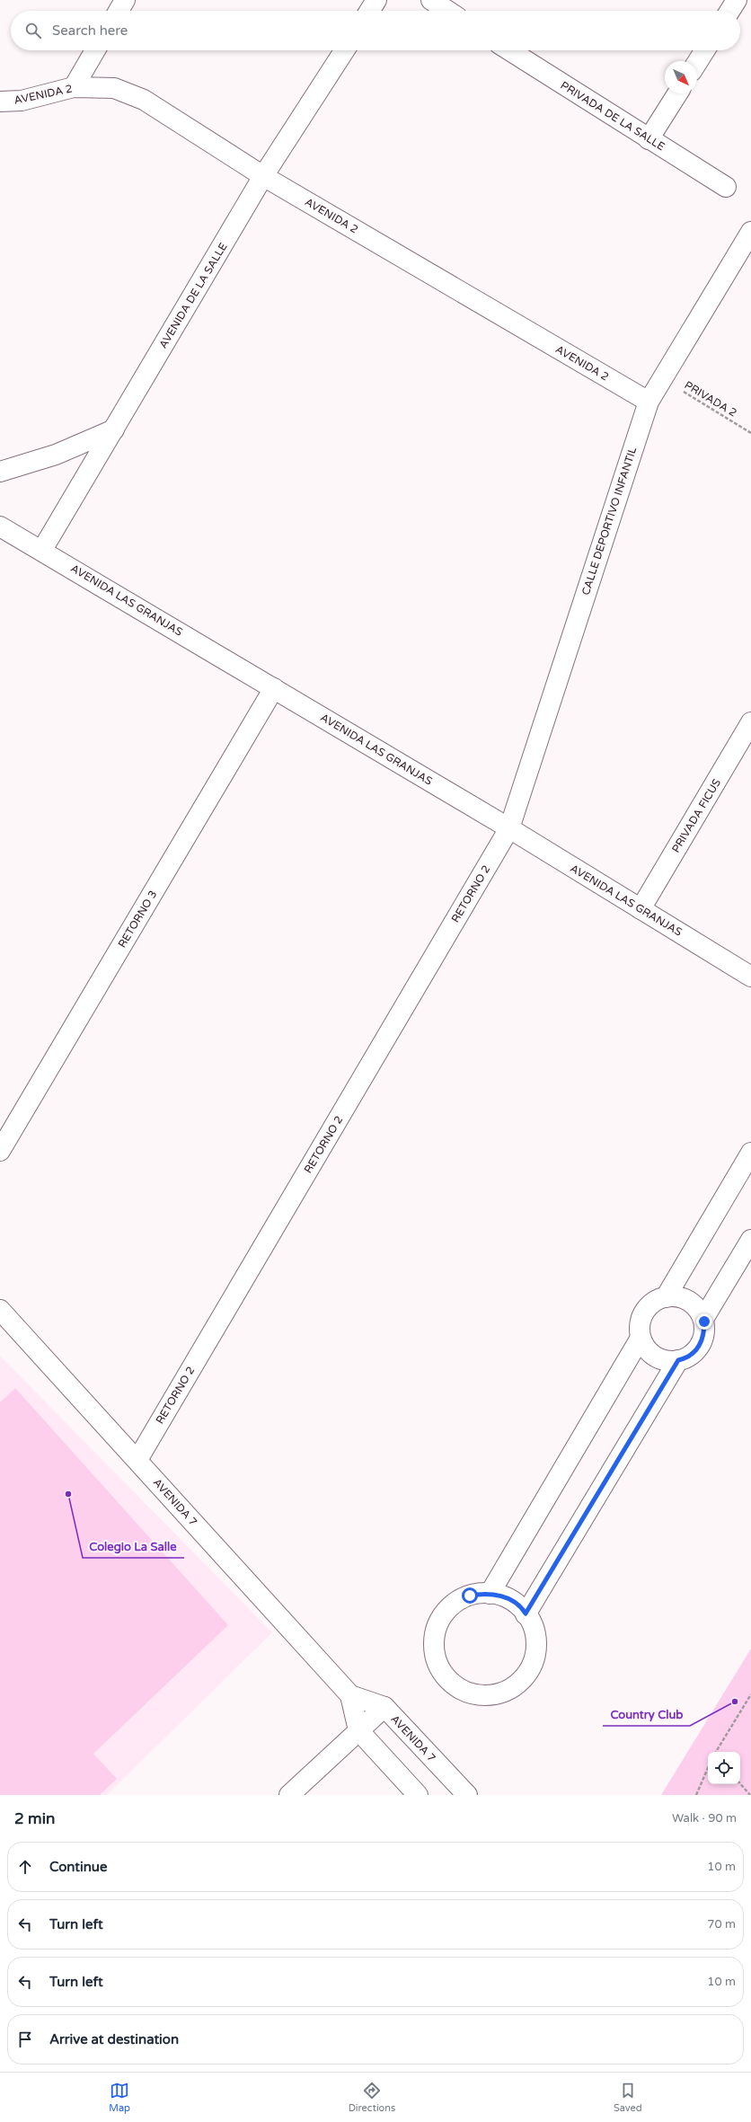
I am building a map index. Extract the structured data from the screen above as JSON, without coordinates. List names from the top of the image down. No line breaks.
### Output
{"streets":{"street":["AVENIDA 2","PRIVADA DE LA SALLE","AVENIDA DE LA SALLE","CALLE DEPORTIVO INFANTIL","AVENIDA LAS GRANJAS","PRIVADA FICUS","RETORNO 2","RETORNO 3","AVENIDA 7"],"path":["PRIVADA 2"]},"crossings":[["AVENIDA 2","AVENIDA DE LA SALLE"],["AVENIDA 2","CALLE DEPORTIVO INFANTIL"],["AVENIDA DE LA SALLE","AVENIDA LAS GRANJAS"],["PRIVADA 2","CALLE DEPORTIVO INFANTIL"],["CALLE DEPORTIVO INFANTIL","AVENIDA LAS GRANJAS"],["CALLE DEPORTIVO INFANTIL","RETORNO 2"],["AVENIDA LAS GRANJAS","PRIVADA FICUS"],["AVENIDA LAS GRANJAS","RETORNO 2"],["AVENIDA LAS GRANJAS","RETORNO 3"],["RETORNO 2","AVENIDA 7"]],"places":["Colegio La Salle","Country Club"],"north":"bottom right","page":{"search":"Search here","heading":["2 min","Walk · 90 m"],"list":[["Continue","10 m"],["Turn left","70 m"],["Turn left","10 m"],"Arrive at destination"],"nav":["Map","Directions","Saved"]}}
